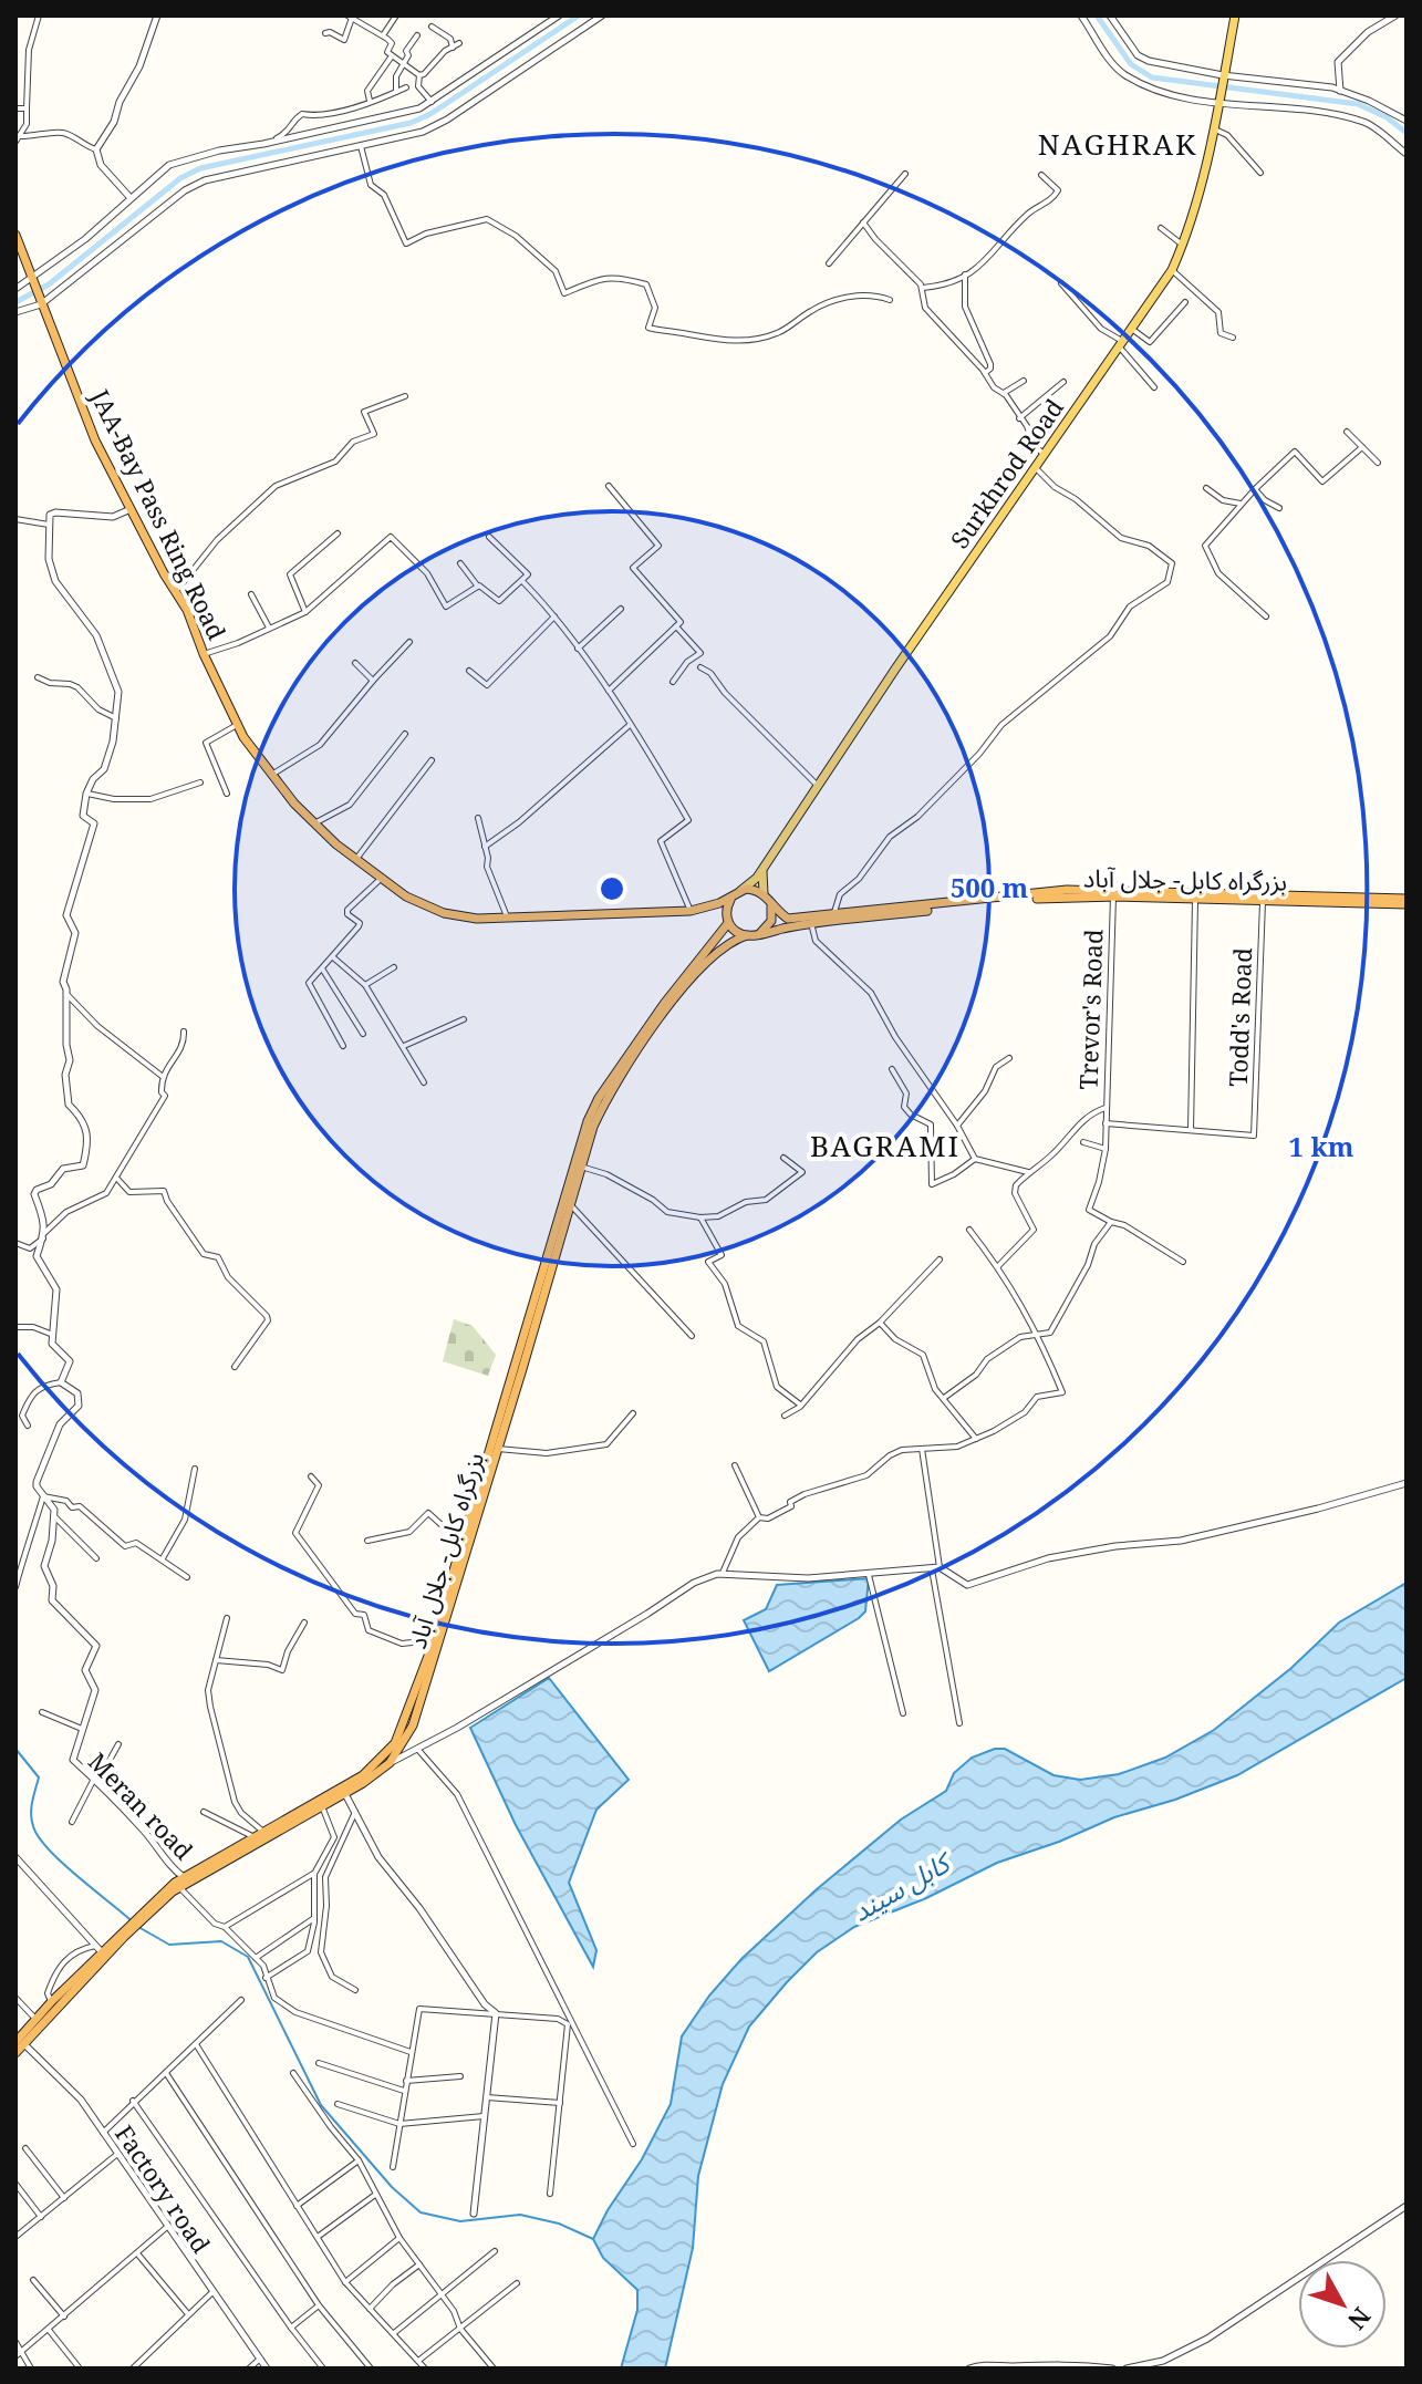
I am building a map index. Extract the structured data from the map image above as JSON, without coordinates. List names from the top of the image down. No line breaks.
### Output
{"streets":{"highway":["JAA-Bay Pass Ring Road","بزرگراه کابل- جلال آباد"],"main road":["Surkhrod Road"],"street":["Trevor's Road","Todd's Road","Meran road","Factory road"]},"crossings":[["Surkhrod Road","JAA-Bay Pass Ring Road"],["Surkhrod Road","بزرگراه کابل- جلال آباد"],["JAA-Bay Pass Ring Road","بزرگراه کابل- جلال آباد"],["بزرگراه کابل- جلال آباد","Trevor's Road"],["بزرگراه کابل- جلال آباد","Todd's Road"],["بزرگراه کابل- جلال آباد","Meran road"],["بزرگراه کابل- جلال آباد","Factory road"]],"districts":["NAGHRAK","BAGRAMI"],"water":["کابل سيند"],"north":"bottom right","rings":["500 m","1 km"]}
